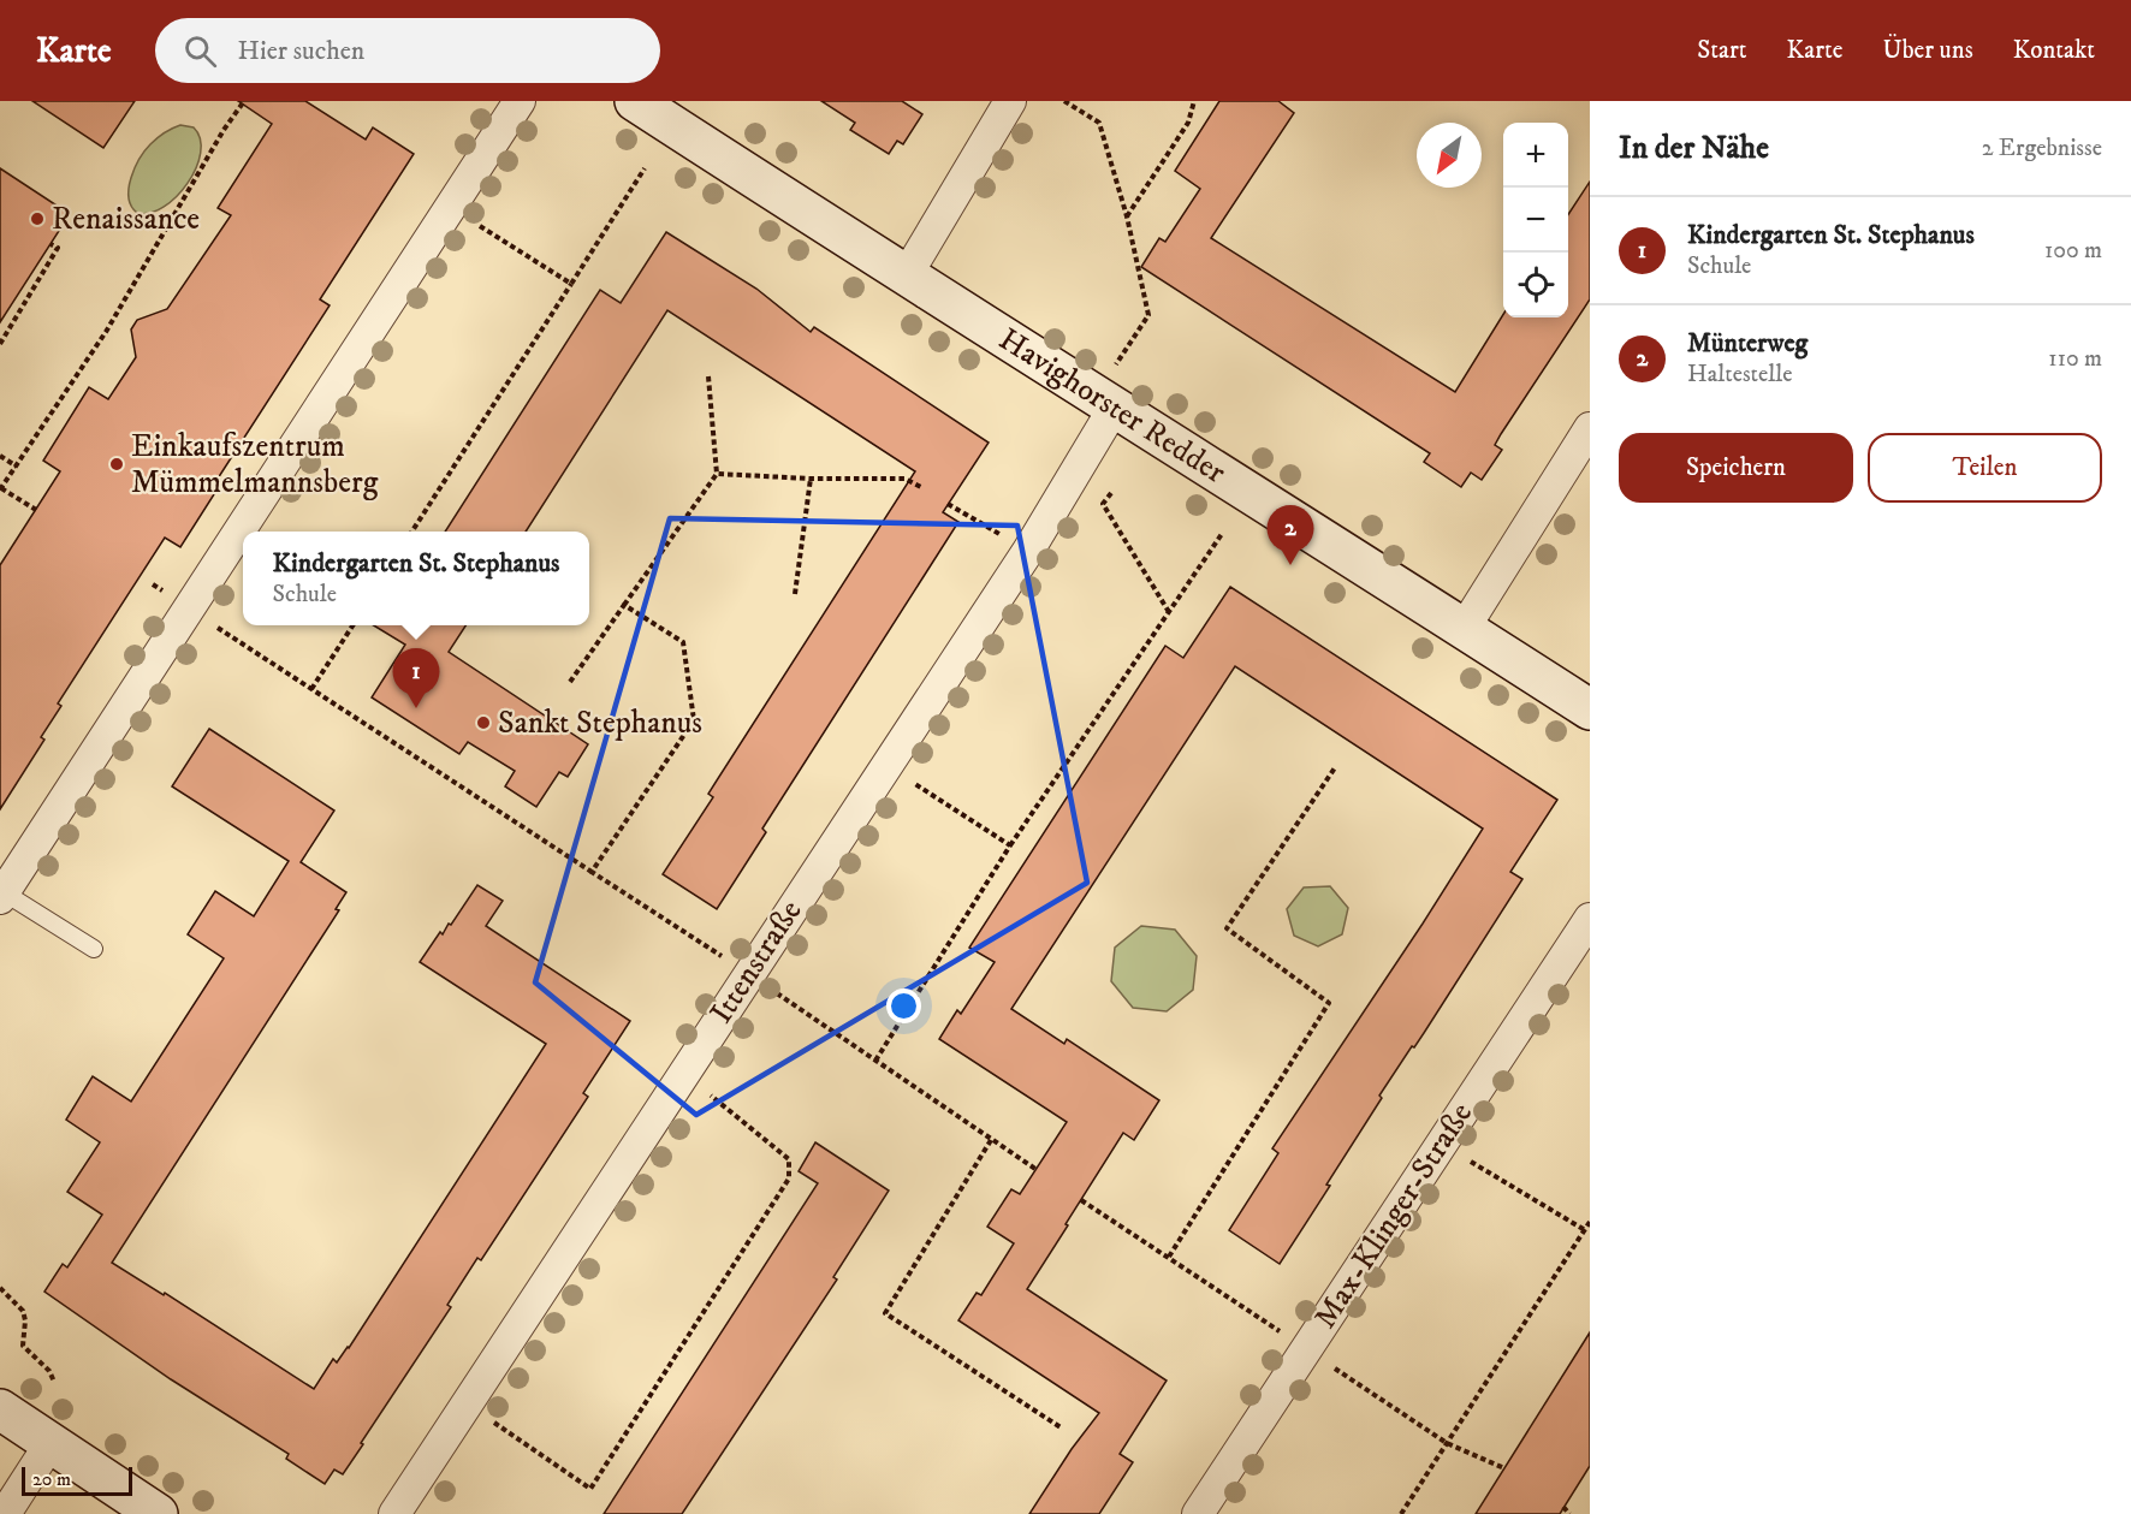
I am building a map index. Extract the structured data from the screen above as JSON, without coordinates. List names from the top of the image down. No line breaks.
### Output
{"streets":{"street":["Havighorster Redder","Ittenstraße","Max-Klinger-Straße"]},"crossings":[["Havighorster Redder","Ittenstraße"]],"places":["Renaissance","Einkaufszentrum Mümmelmannsberg","Sankt Stephanus"],"scale_bar":"20 m","north":"bottom left","page":{"header":"Karte","search":"Hier suchen","nav":["Start","Karte","Über uns","Kontakt"],"heading":["In der Nähe","2 Ergebnisse"],"map_buttons":["+","−"],"list":[{"mark":"1","name":"Kindergarten St. Stephanus","note":"Schule","value":"100 m"},{"mark":"2","name":"Münterweg","note":"Haltestelle","value":"110 m"}],"buttons":["Speichern","Teilen"],"pins":["2","1"],"popup":["Kindergarten St. Stephanus","Schule"],"scale":"20 m"}}
